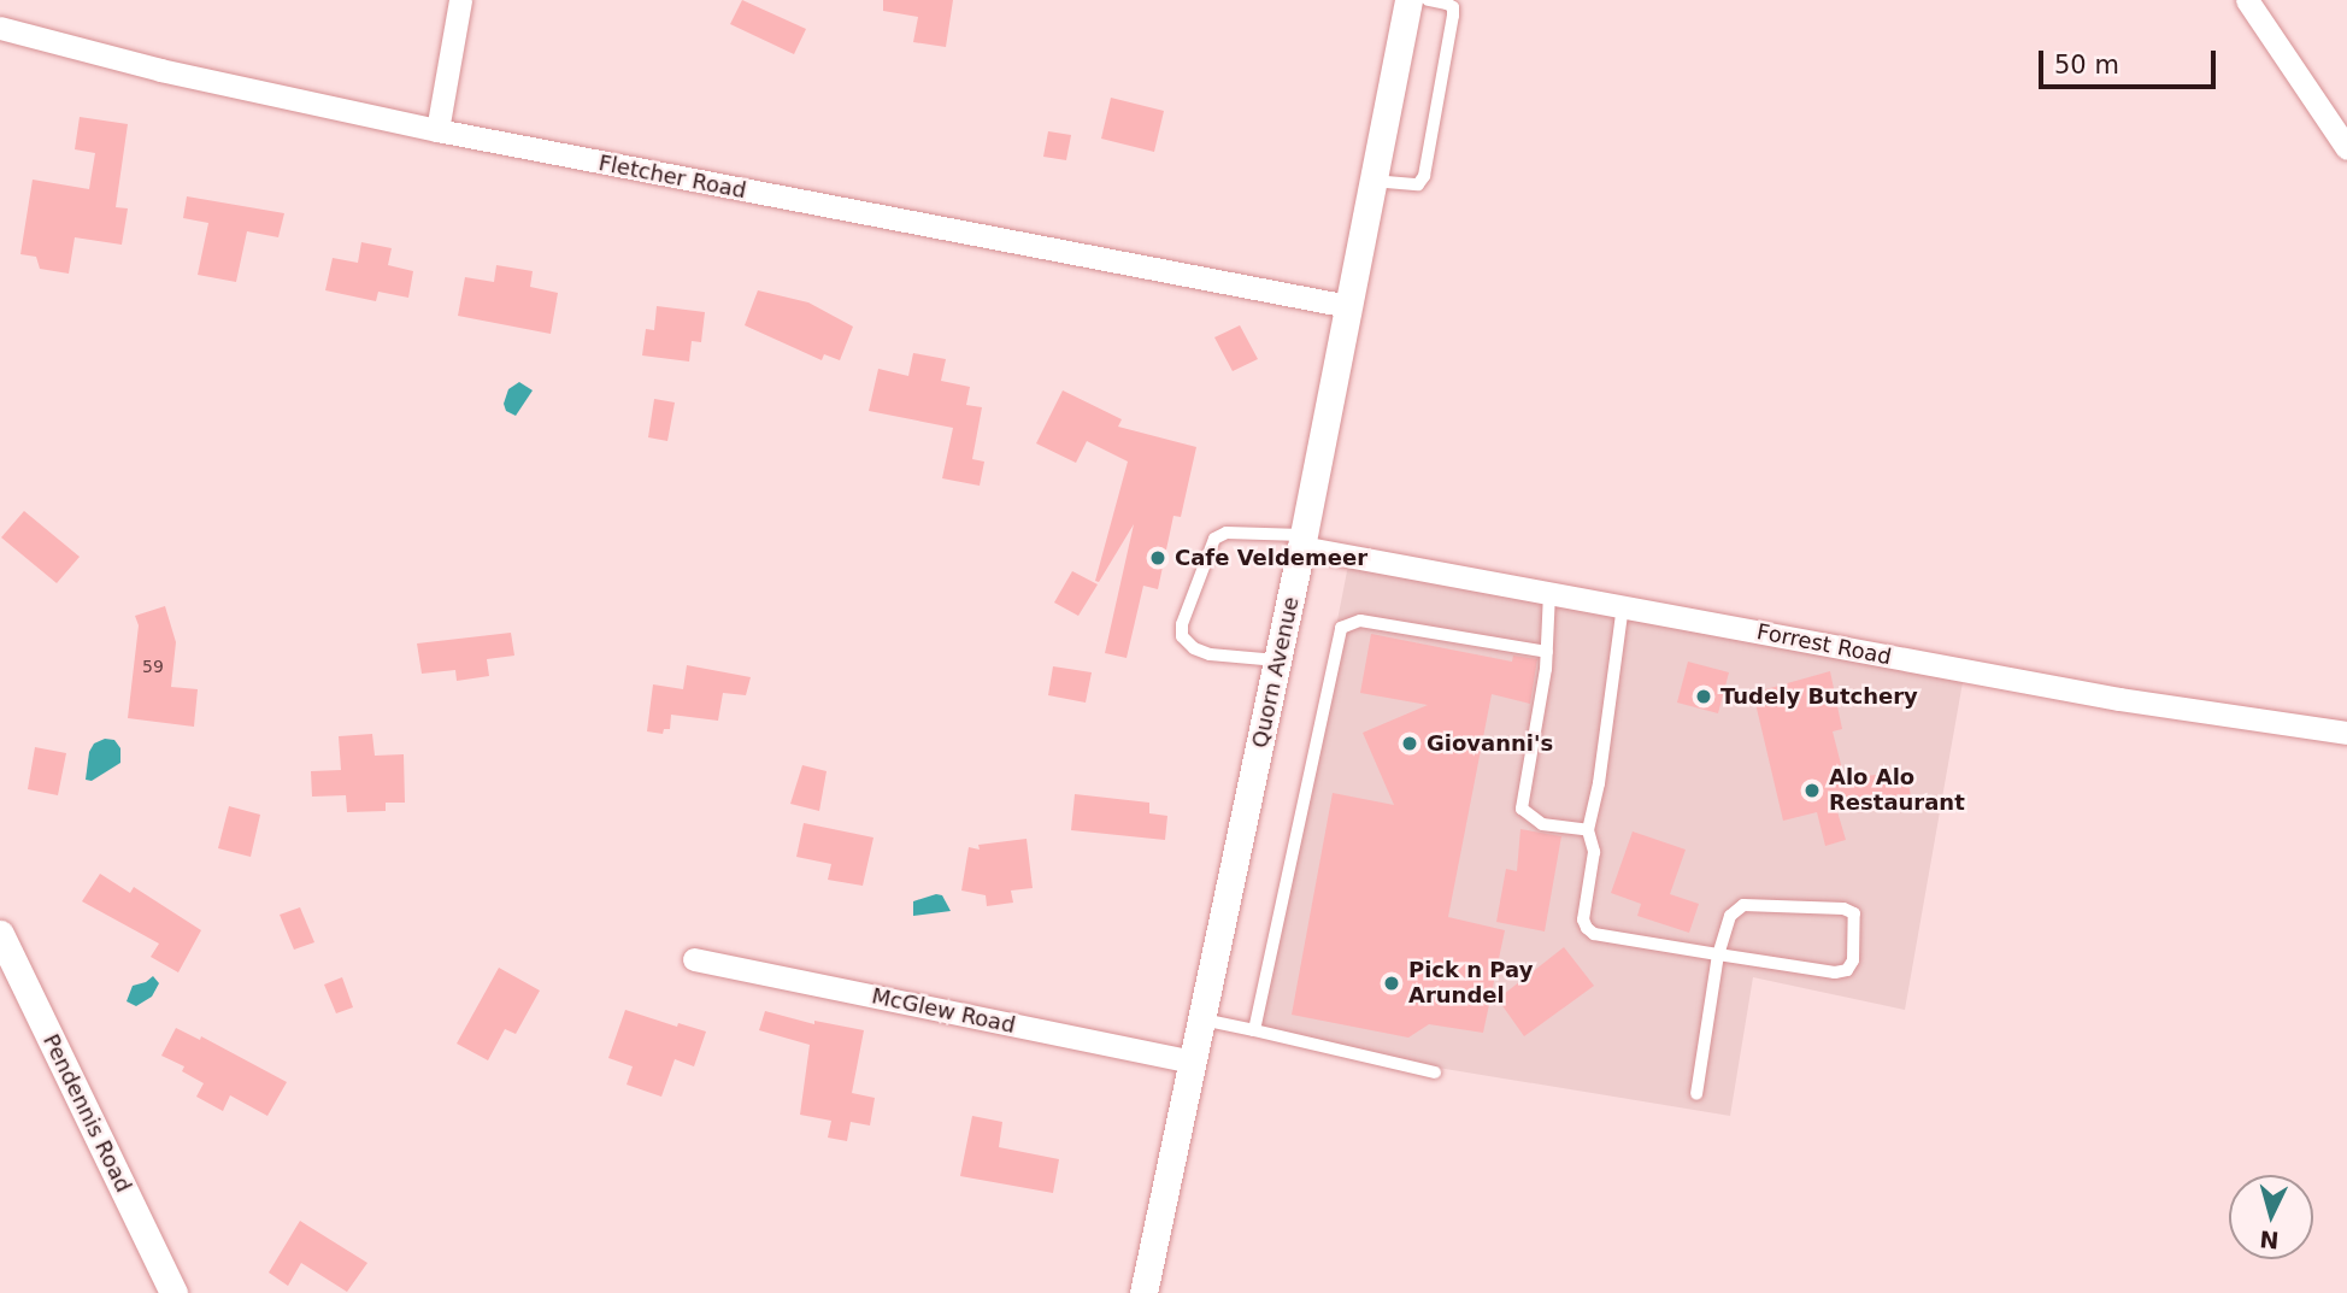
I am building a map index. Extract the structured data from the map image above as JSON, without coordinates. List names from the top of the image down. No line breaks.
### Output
{"streets":{"street":["Fletcher Road","Forrest Road","Quorn Avenue","McGlew Road","Pendennis Road"]},"crossings":[["Fletcher Road","Quorn Avenue"],["Forrest Road","Quorn Avenue"],["Quorn Avenue","McGlew Road"]],"places":["Cafe Veldemeer","Tudely Butchery","Giovanni's","Alo Alo Restaurant","Pick n Pay Arundel"],"house_numbers":["59"],"scale_bar":"50 m","north":"bottom"}
